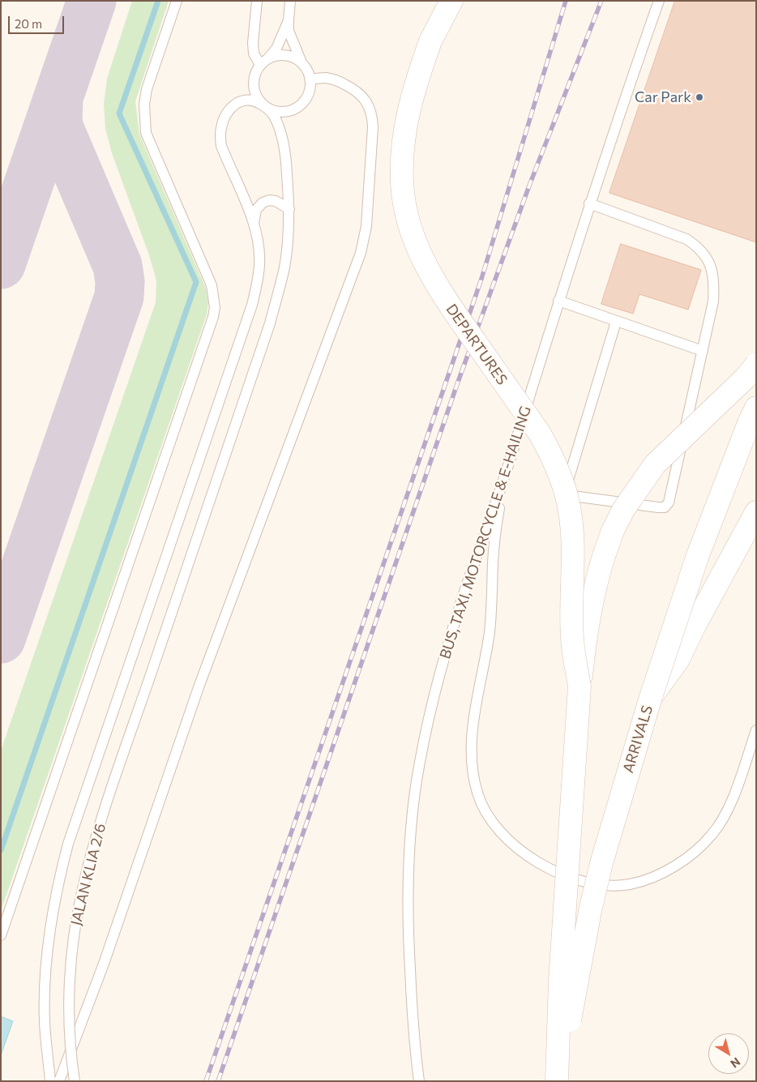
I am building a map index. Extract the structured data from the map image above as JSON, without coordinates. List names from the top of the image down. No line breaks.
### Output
{"streets":{"main road":["DEPARTURES","ARRIVALS"],"lane":["BUS, TAXI, MOTORCYCLE & E-HAILING","JALAN KLIA 2/6"]},"places":["Car Park"],"scale_bar":"20 m","north":"bottom right"}
